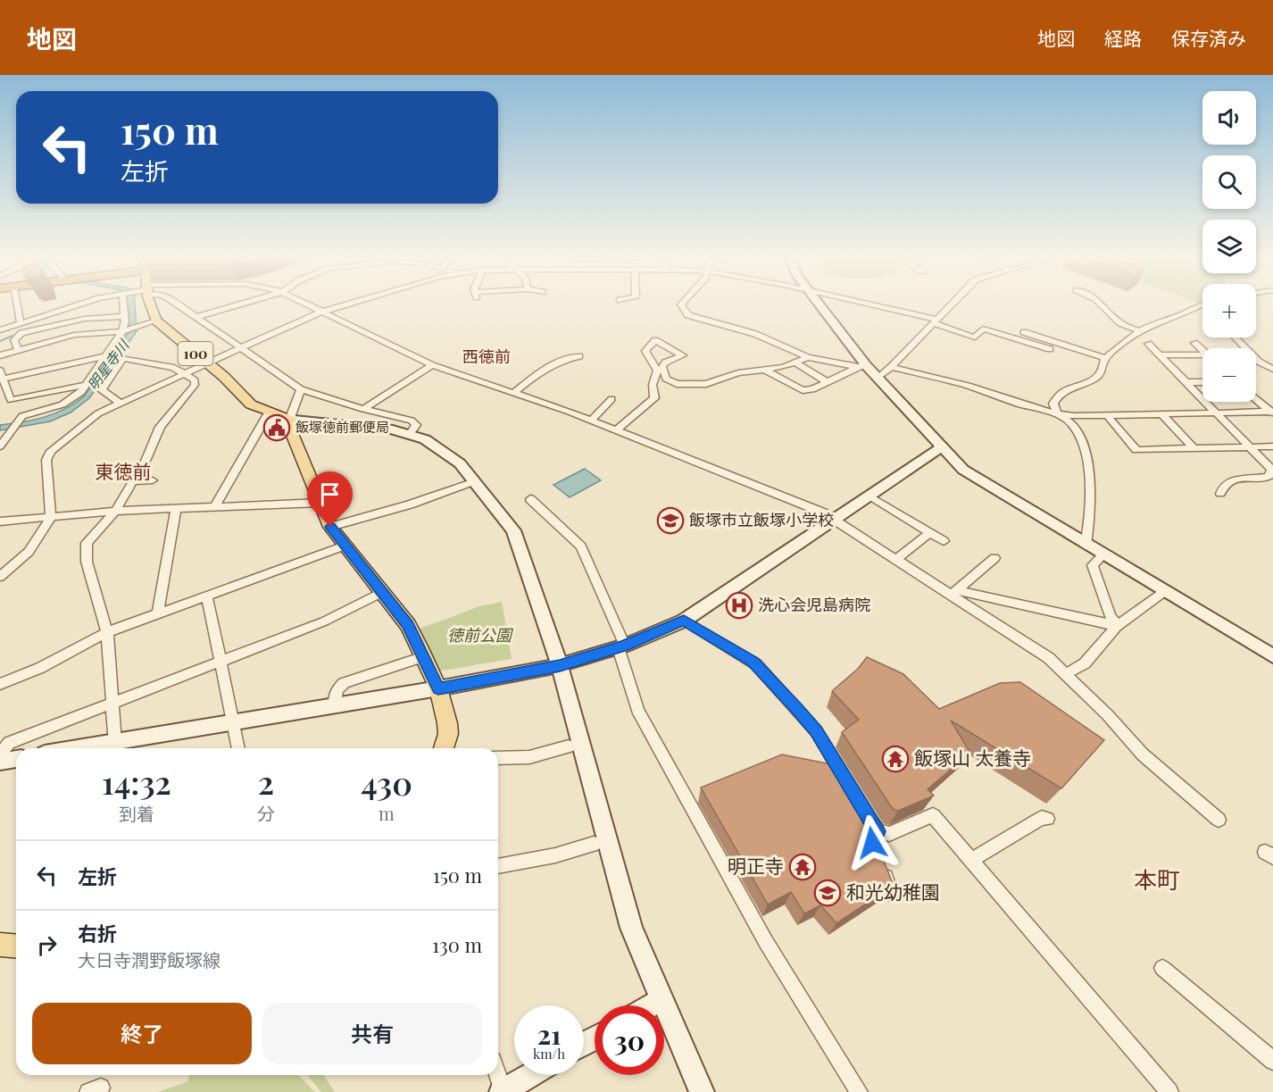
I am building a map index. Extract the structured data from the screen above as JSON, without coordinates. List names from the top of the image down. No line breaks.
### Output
{"streets":{"main road":["100"]},"districts":["西徳前","東徳前","本町"],"water":["明星寺川"],"parks":["徳前公園"],"places":{"public building":["飯塚徳前郵便局"],"school or university":["飯塚市立飯塚小学校","和光幼稚園"],"hospital":["洗心会児島病院"],"temple":["飯塚山 太養寺","明正寺"]},"page":{"header":"地図","nav":["地図","経路","保存済み"],"map_buttons":["+","−"],"turn":["150 m","左折"],"eta":["14:32","到着","2","分","430","m"],"list":[{"name":"左折","value":"150 m"},{"name":"右折","note":"大日寺潤野飯塚線","value":"130 m"}],"buttons":["終了","共有"],"speed":"21 km/h","limit":"30"}}
